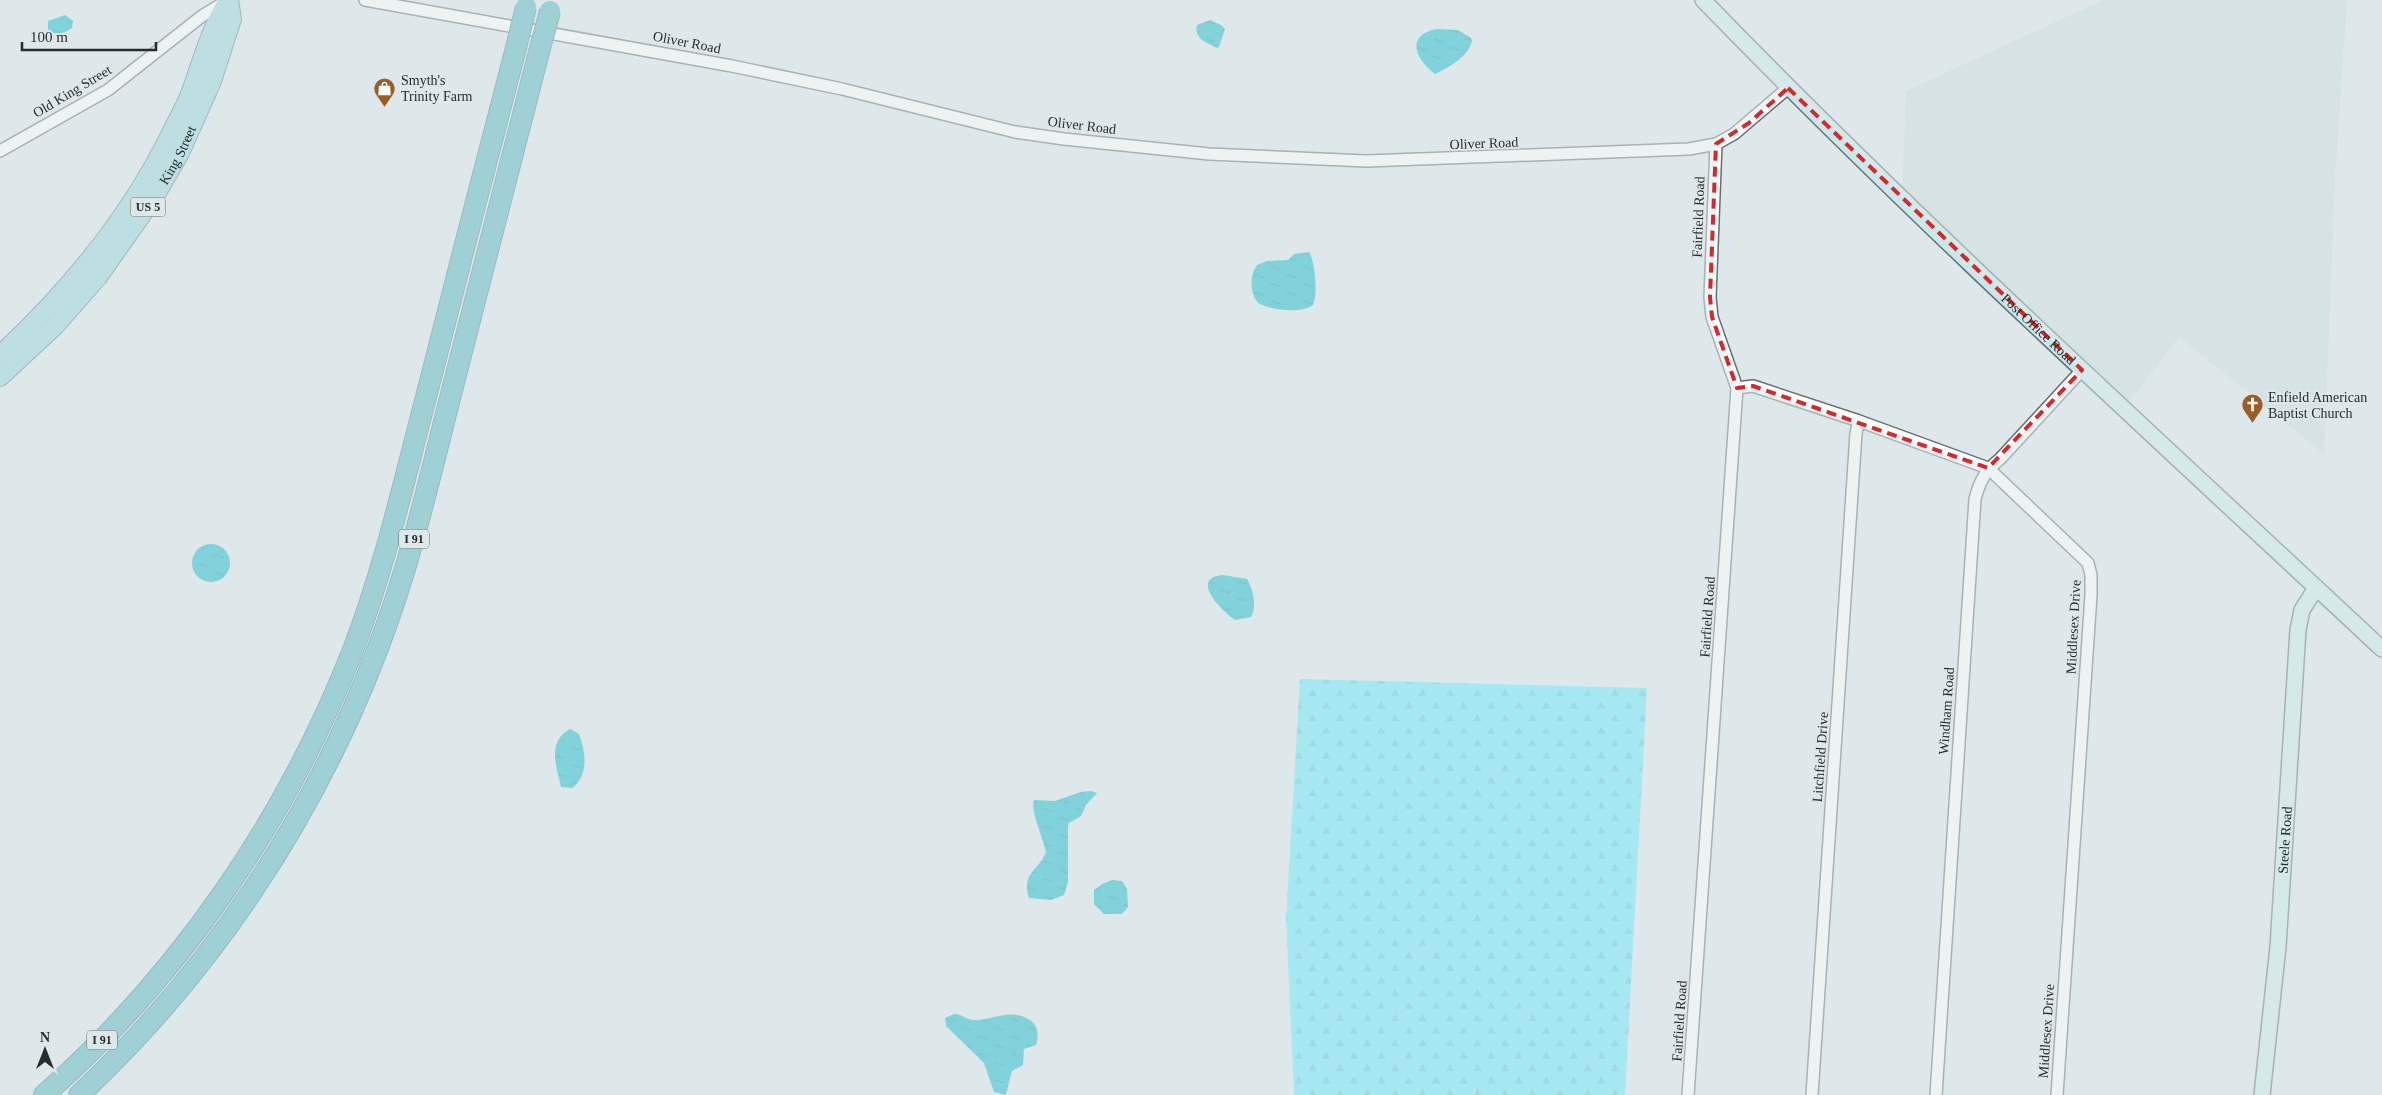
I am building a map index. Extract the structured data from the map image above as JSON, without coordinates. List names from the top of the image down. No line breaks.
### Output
{"streets":{"highway":["I 91"],"main road":["King Street","US 5"],"street":["Oliver Road","Old King Street","Fairfield Road","Post Office Road","Middlesex Drive","Windham Road","Litchfield Drive","Steele Road"]},"crossings":[["Oliver Road","Fairfield Road"],["Oliver Road","Post Office Road"],["Old King Street","King Street"],["Fairfield Road","Middlesex Drive"],["Post Office Road","Windham Road"],["Post Office Road","Steele Road"],["Middlesex Drive","Windham Road"],["Middlesex Drive","Litchfield Drive"]],"places":{"shop":["Smyth's Trinity Farm"],"church":["Enfield American Baptist Church"]},"scale_bar":"100 m","north":"top"}
